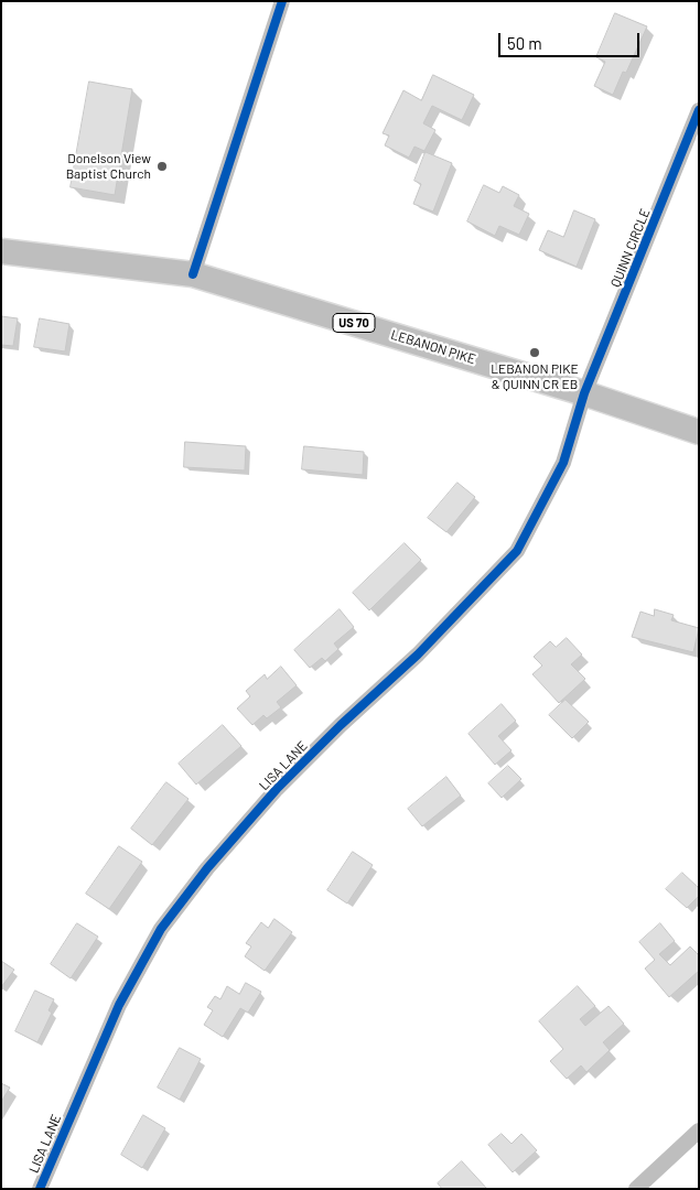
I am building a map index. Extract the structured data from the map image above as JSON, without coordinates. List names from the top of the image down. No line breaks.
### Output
{"streets":{"main road":["US 70","LEBANON PIKE"],"street":["QUINN CIRCLE","LISA LANE"]},"crossings":[["QUINN CIRCLE","LEBANON PIKE"],["QUINN CIRCLE","LISA LANE"],["LEBANON PIKE","LISA LANE"]],"places":["Donelson View Baptist Church","LEBANON PIKE & QUINN CR EB"],"scale_bar":"50 m"}
